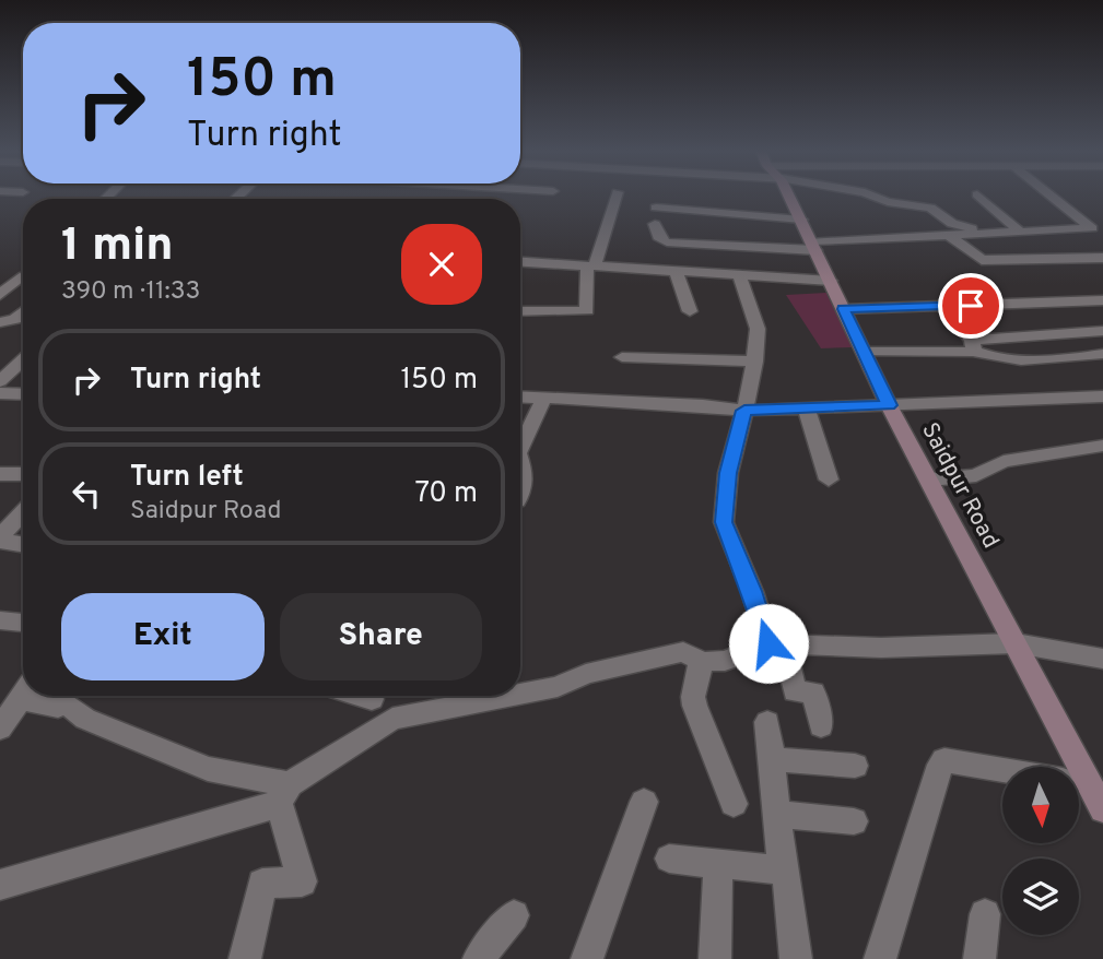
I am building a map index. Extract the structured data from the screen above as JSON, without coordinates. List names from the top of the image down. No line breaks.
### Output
{"streets":{"main road":["Saidpur Road"]},"north":"bottom","page":{"turn":["150 m","Turn right"],"heading":["1 min","390 m · 11:33"],"list":[{"name":"Turn right","value":"150 m"},{"name":"Turn left","note":"Saidpur Road","value":"70 m"}],"buttons":["Exit","Share"]}}
